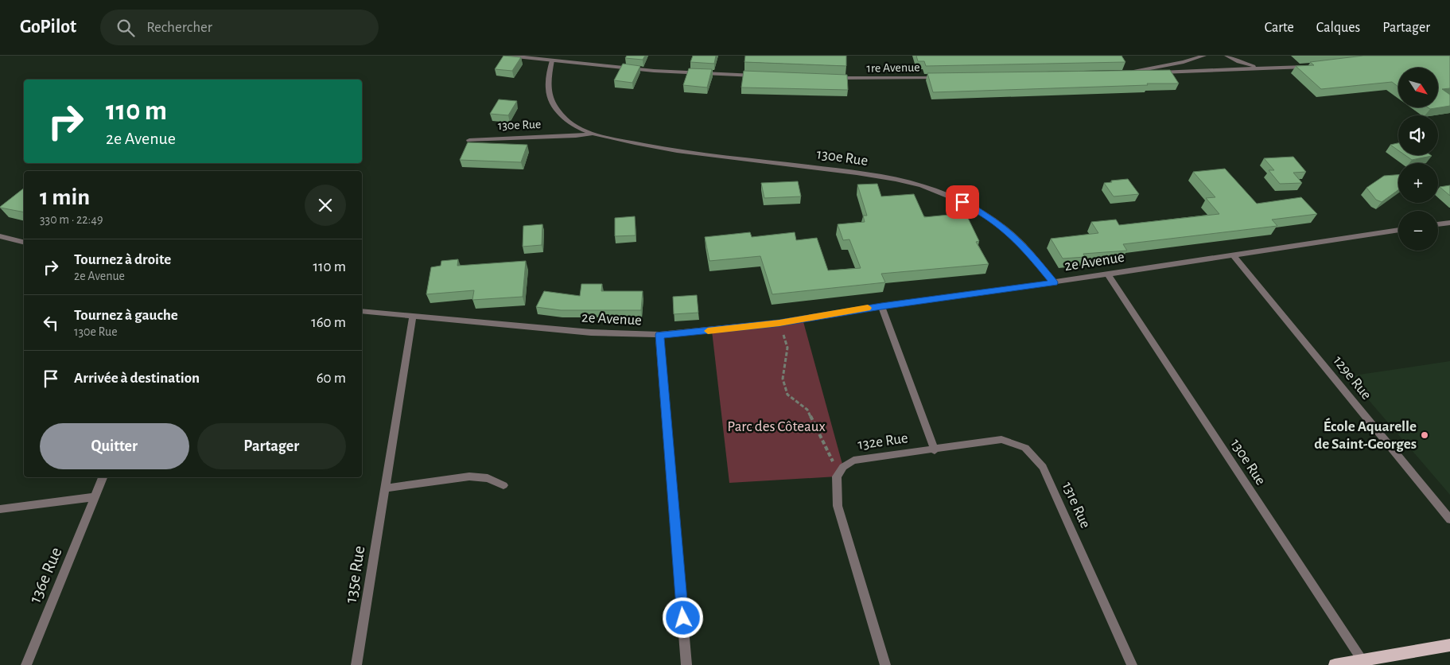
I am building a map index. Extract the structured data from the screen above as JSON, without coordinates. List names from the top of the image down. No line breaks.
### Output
{"streets":{"street":["1re Avenue","130e Rue","2e Avenue","129e Rue","132e Rue","131e Rue","135e Rue","136e Rue"]},"crossings":[["130e Rue","2e Avenue"],["2e Avenue","129e Rue"],["2e Avenue","132e Rue"],["2e Avenue","135e Rue"],["132e Rue","131e Rue"]],"parks":["Parc des Côteaux"],"places":["École Aquarelle de Saint-Georges"],"north":"bottom right","page":{"header":"GoPilot","search":"Rechercher","nav":["Carte","Calques","Partager"],"map_buttons":["+","−"],"turn":["110 m","2e Avenue"],"heading":["1 min","330 m · 22:49"],"list":[{"name":"Tournez à droite","note":"2e Avenue","value":"110 m"},{"name":"Tournez à gauche","note":"130e Rue","value":"160 m"},{"name":"Arrivée à destination","value":"60 m"}],"buttons":["Quitter","Partager"]}}
